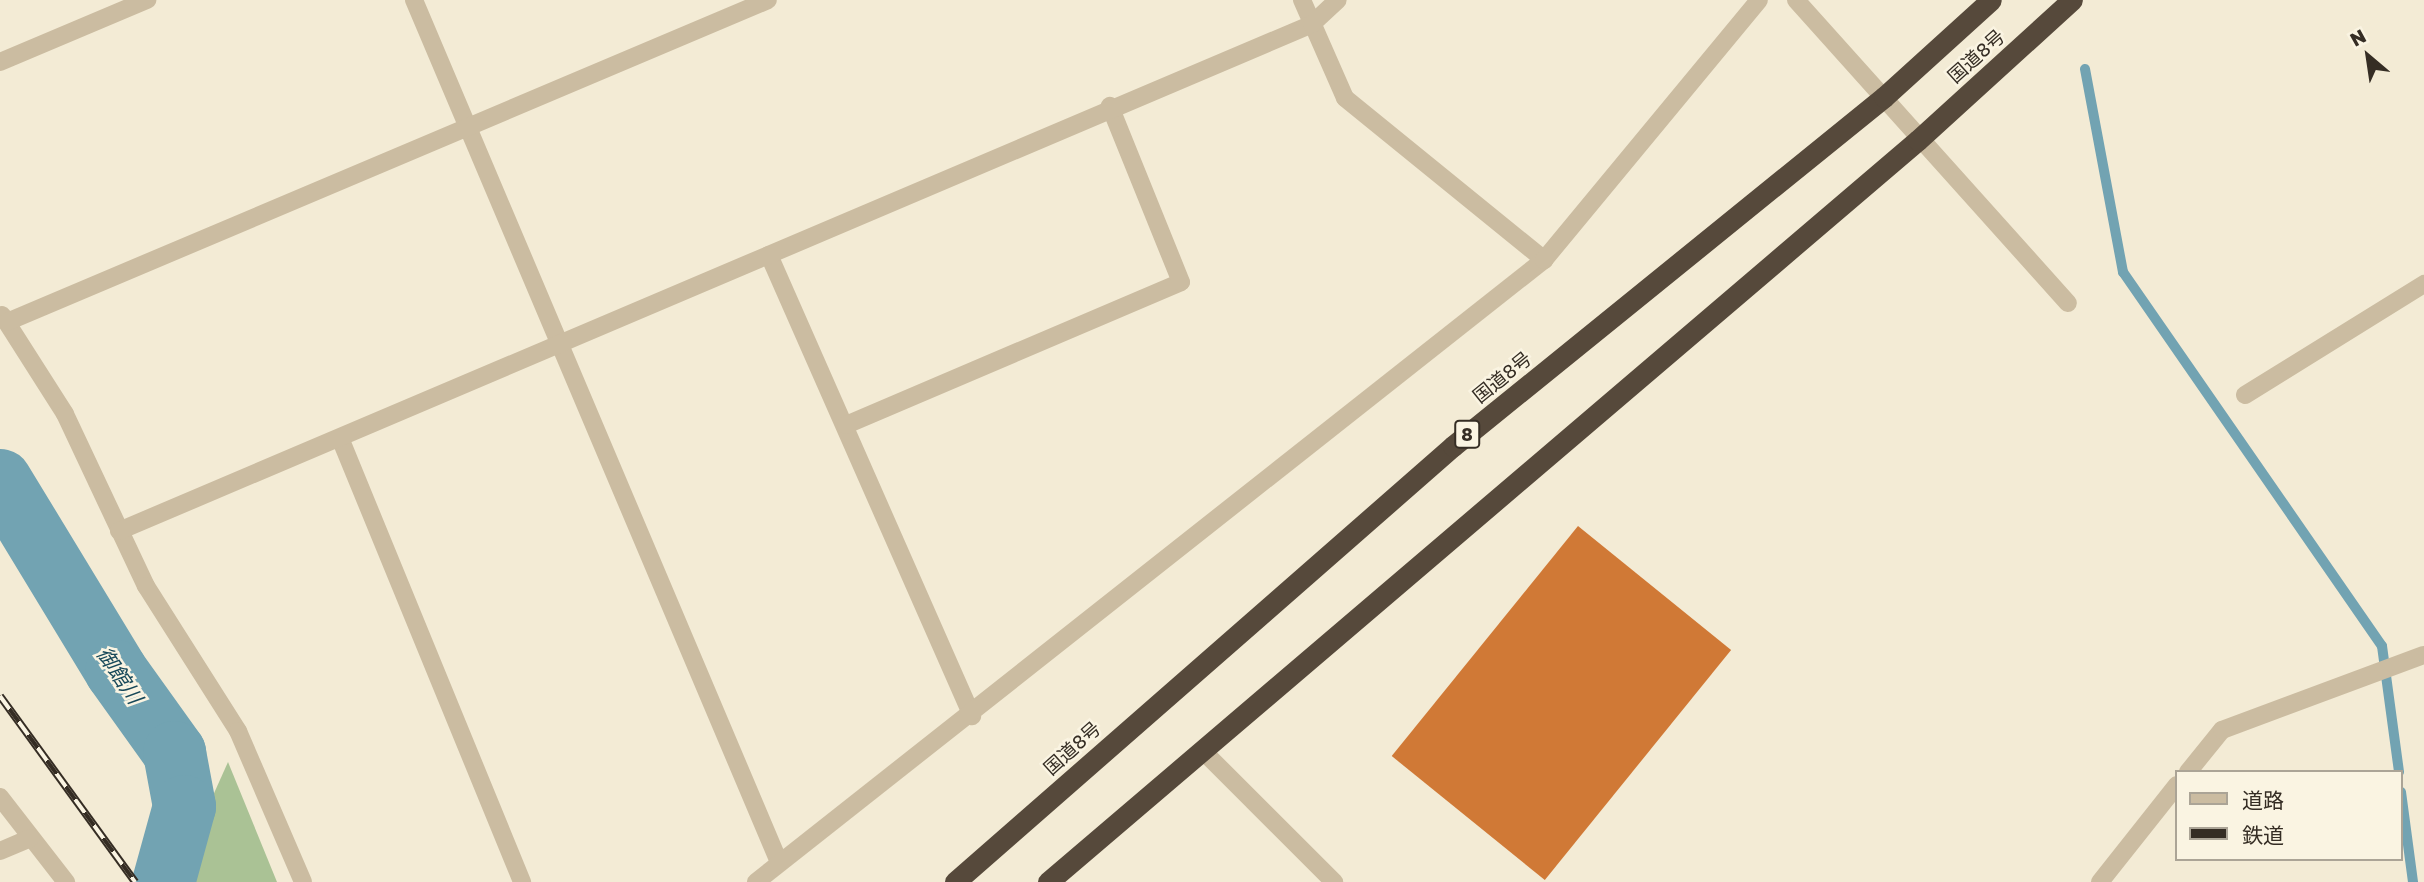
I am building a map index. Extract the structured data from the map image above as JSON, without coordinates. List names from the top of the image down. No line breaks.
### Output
{"streets":{"highway":["国道8号","8"]},"water":["御館川"],"legend":["道路","鉄道"],"north":"top left"}
